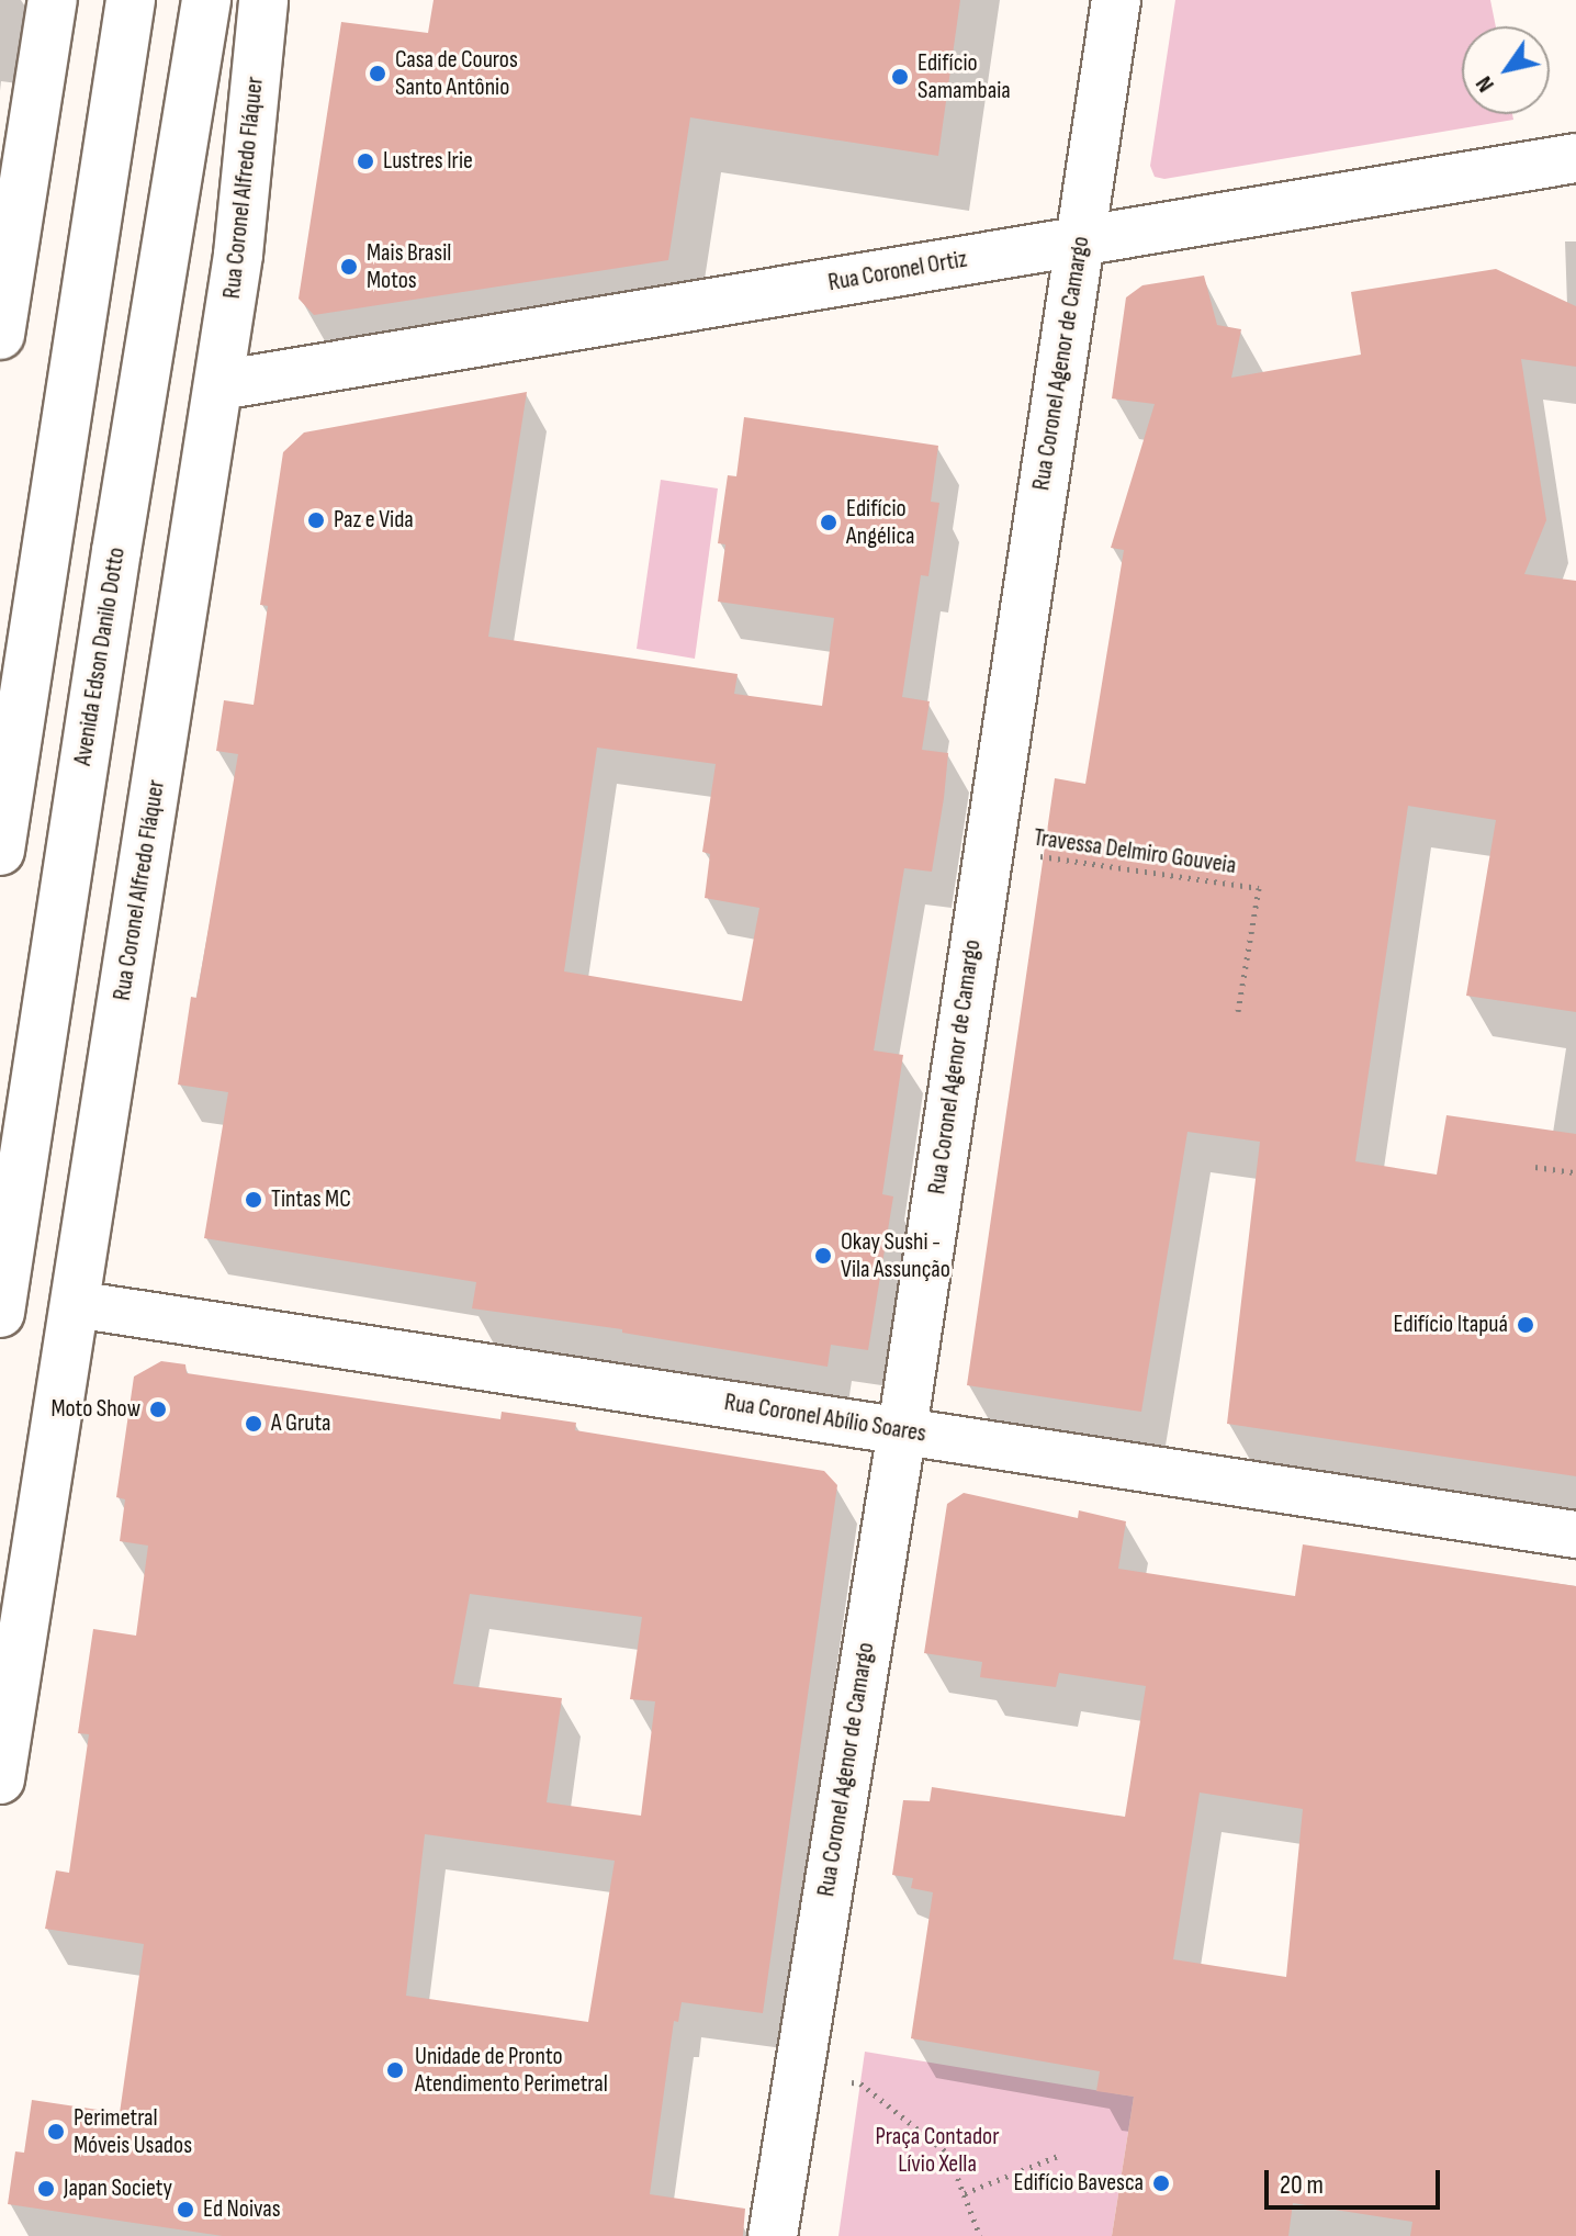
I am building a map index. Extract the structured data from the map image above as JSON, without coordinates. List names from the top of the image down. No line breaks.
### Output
{"streets":{"main road":["Rua Coronel Alfredo Fláquer","Rua Coronel Ortiz","Rua Coronel Agenor de Camargo","Avenida Edson Danilo Dotto"],"street":["Rua Coronel Abílio Soares"],"path":["Travessa Delmiro Gouveia"]},"crossings":[["Rua Coronel Alfredo Fláquer","Rua Coronel Ortiz"],["Rua Coronel Alfredo Fláquer","Rua Coronel Abílio Soares"],["Rua Coronel Ortiz","Rua Coronel Agenor de Camargo"],["Rua Coronel Agenor de Camargo","Travessa Delmiro Gouveia"],["Rua Coronel Agenor de Camargo","Rua Coronel Abílio Soares"]],"parks":["Praça Contador Lívio Xella"],"places":["Casa de Couros Santo Antônio","Edifício Samambaia","Lustres Irie","Mais Brasil Motos","Paz e Vida","Edifício Angélica","Tintas MC","Okay Sushi - Vila Assunção","Edifício Itapuá","Moto Show","A Gruta","Unidade de Pronto Atendimento Perimetral","Perimetral Móveis Usados","Edifício Bavesca","Japan Society","Ed Noivas"],"scale_bar":"20 m","north":"bottom left"}
